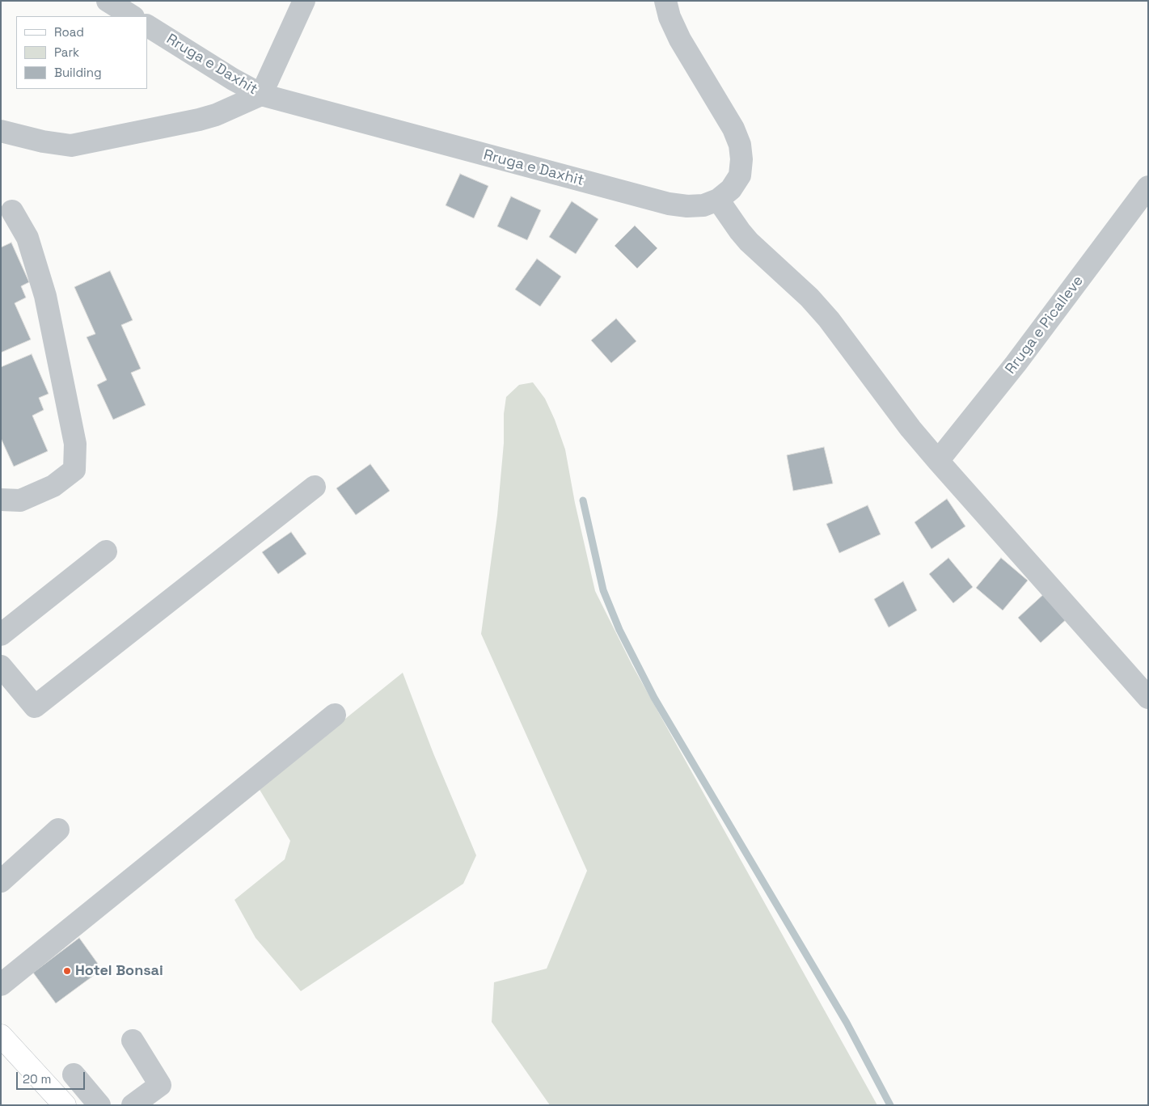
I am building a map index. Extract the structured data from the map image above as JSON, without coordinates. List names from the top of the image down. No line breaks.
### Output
{"streets":{"street":["Rruga e Daxhit","Rruga e Picalleve"]},"places":["Hotel Bonsai"],"legend":["Road","Park","Building"],"scale_bar":"20 m"}
